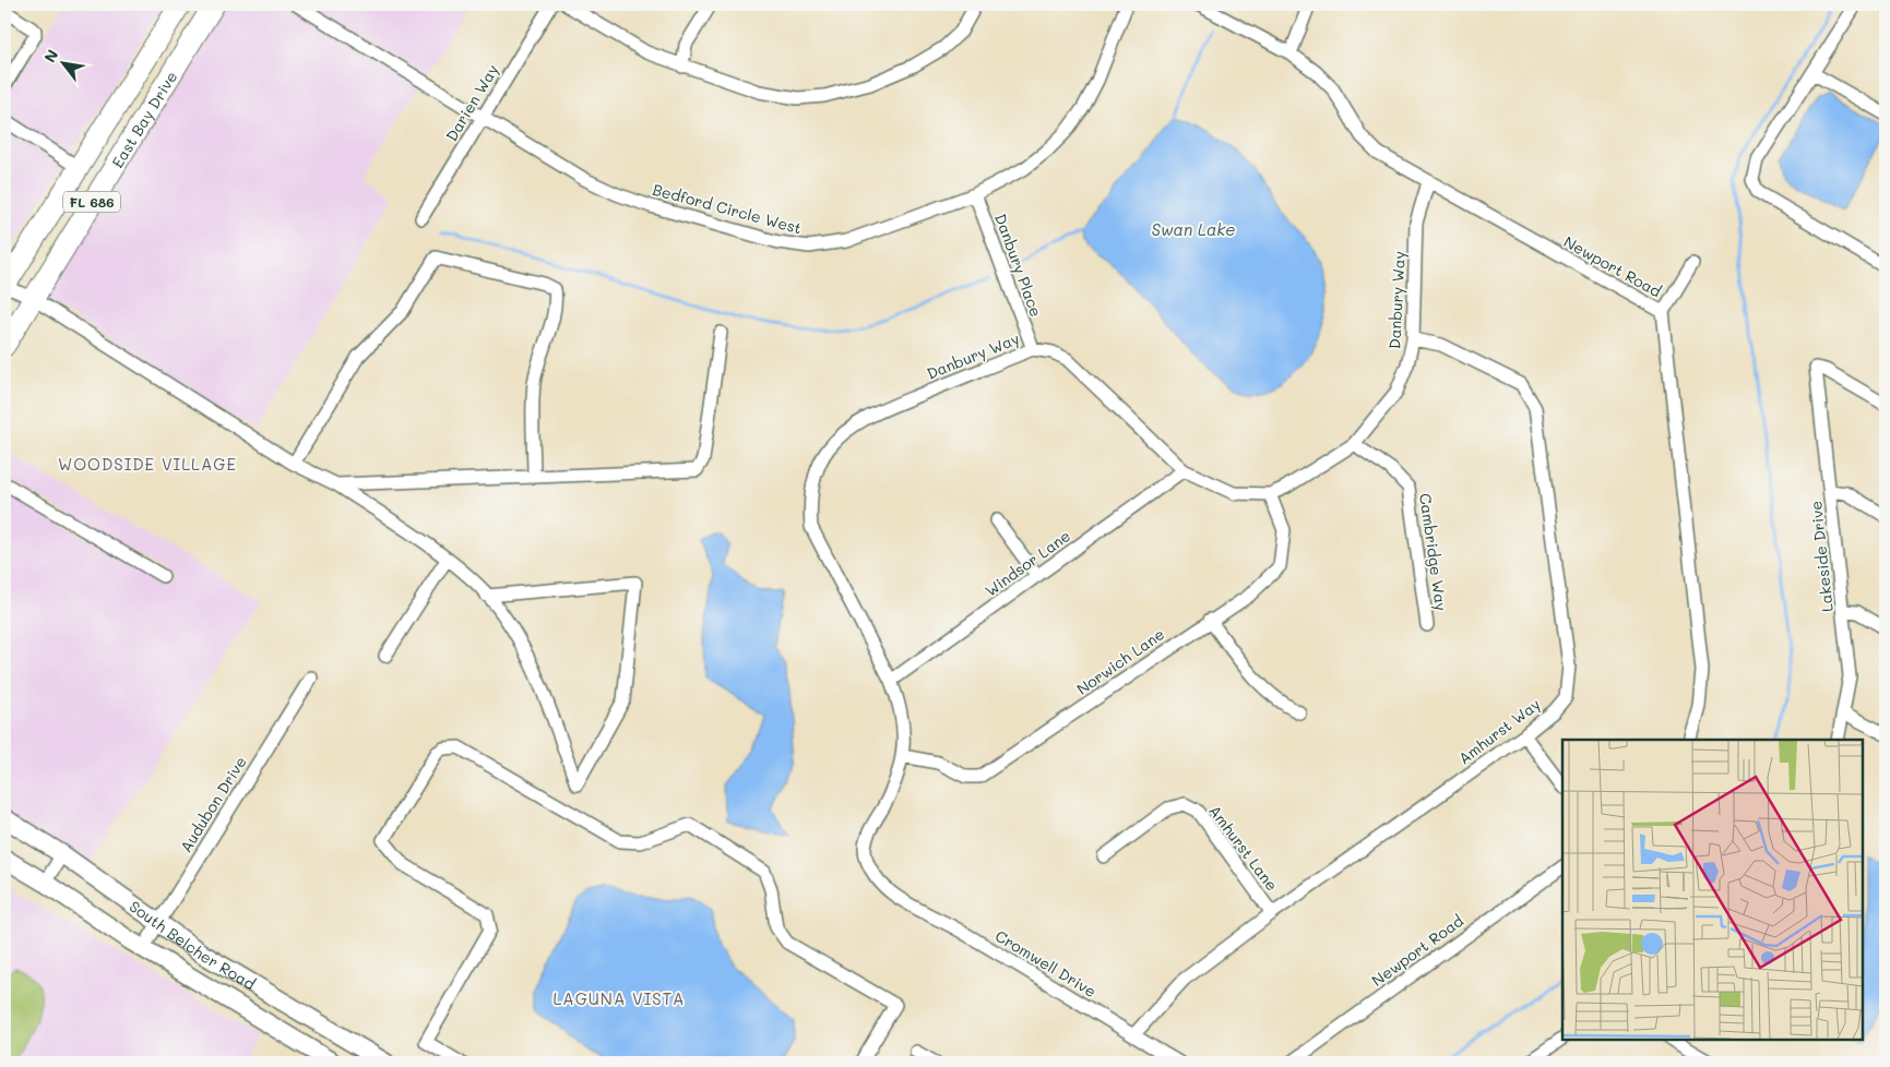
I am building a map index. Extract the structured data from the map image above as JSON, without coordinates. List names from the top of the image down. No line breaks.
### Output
{"streets":{"main road":["East Bay Drive","FL 686","South Belcher Road"],"street":["Darien Way","Bedford Circle West","Danbury Place","Newport Road","Danbury Way","Cambridge Way","Lakeside Drive","Windsor Lane","Norwich Lane","Amhurst Way","Audubon Drive","Amhurst Lane","Cromwell Drive"]},"crossings":[["Darien Way","Bedford Circle West"],["Bedford Circle West","Danbury Place"],["Danbury Place","Danbury Way"],["Newport Road","Danbury Way"],["Danbury Way","Cambridge Way"],["Danbury Way","Windsor Lane"],["Danbury Way","Norwich Lane"],["Danbury Way","Amhurst Way"],["Danbury Way","Cromwell Drive"],["Amhurst Way","Amhurst Lane"],["Amhurst Way","Cromwell Drive"],["Audubon Drive","South Belcher Road"]],"districts":["WOODSIDE VILLAGE","LAGUNA VISTA"],"water":["Swan Lake"],"north":"top left"}
